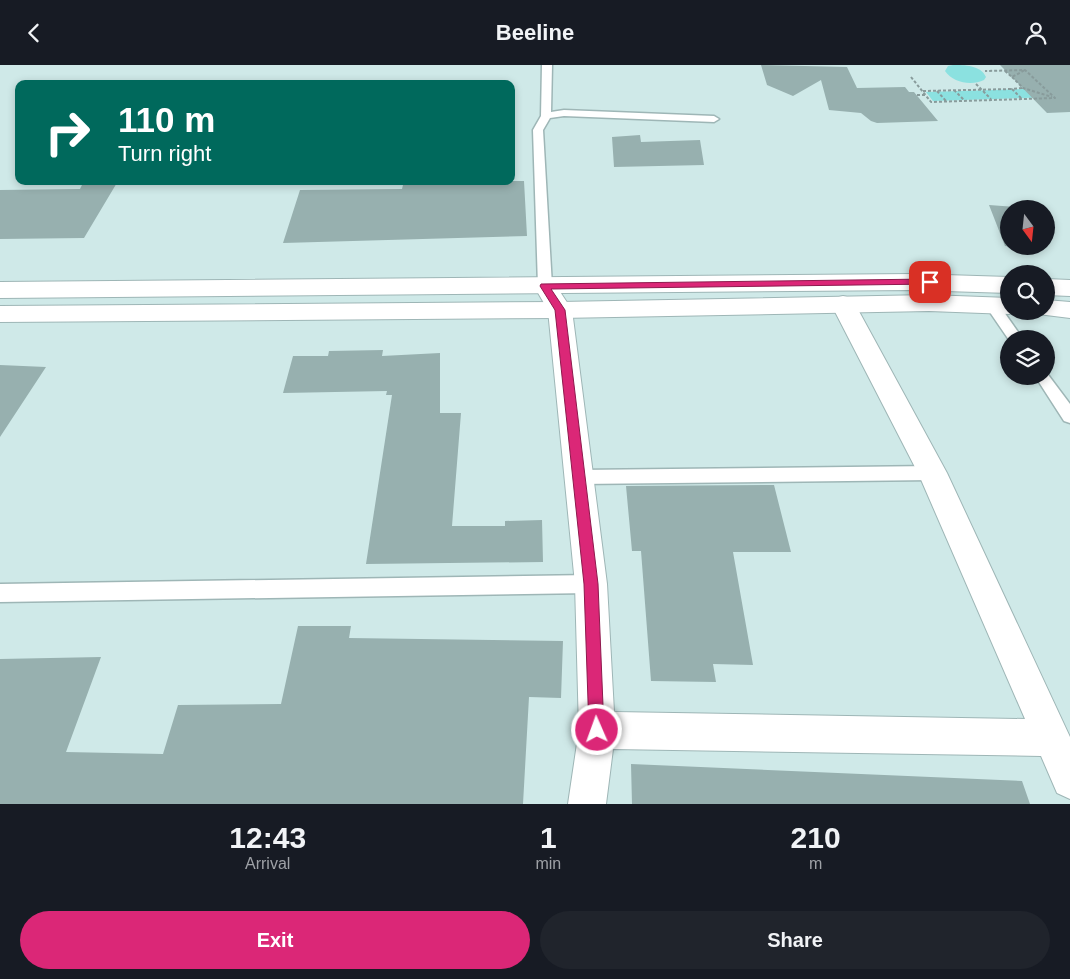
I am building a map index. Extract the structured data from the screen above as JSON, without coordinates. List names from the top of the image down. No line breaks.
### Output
{"north":"bottom","page":{"header":"Beeline","turn":["110 m","Turn right"],"eta":["12:43","Arrival","1","min","210","m"],"buttons":["Exit","Share"]}}
